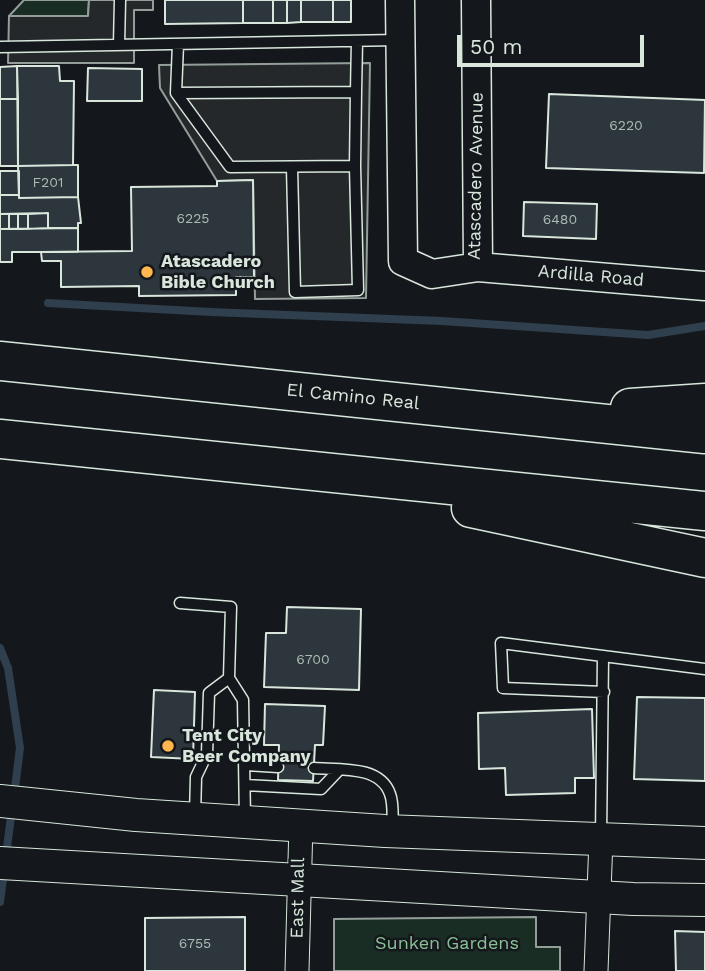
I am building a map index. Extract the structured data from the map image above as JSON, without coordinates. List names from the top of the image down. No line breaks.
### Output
{"streets":{"highway":["El Camino Real"],"street":["Atascadero Avenue","Ardilla Road","East Mall"]},"crossings":[["Atascadero Avenue","Ardilla Road"]],"parks":["Sunken Gardens"],"places":["Atascadero Bible Church","Tent City Beer Company"],"house_numbers":["6220","F201","6225","6480","6700","6755"],"scale_bar":"50 m"}
